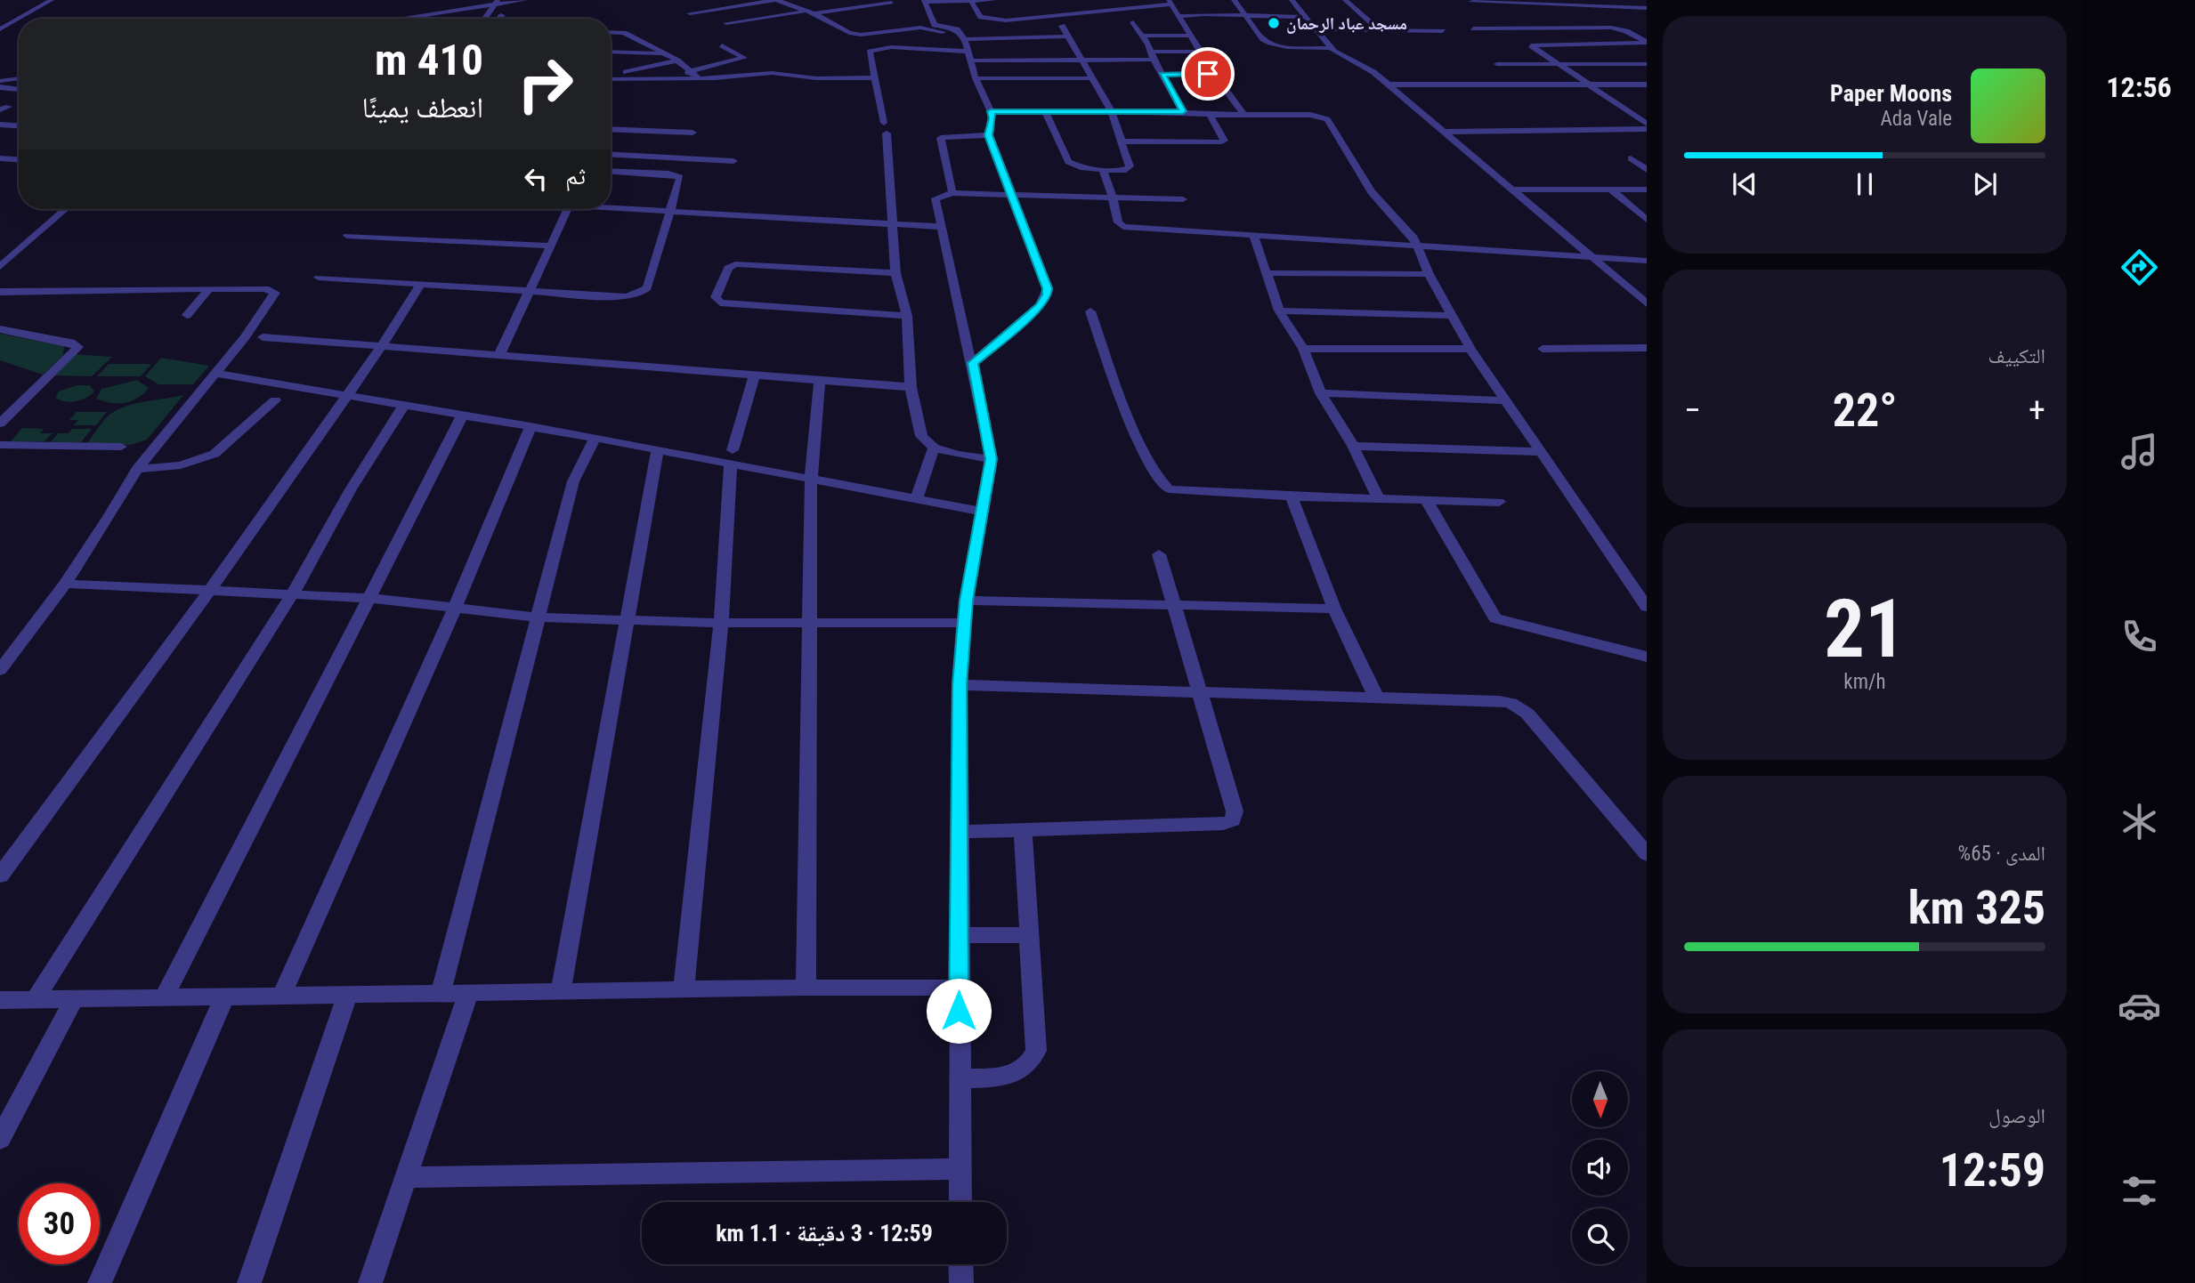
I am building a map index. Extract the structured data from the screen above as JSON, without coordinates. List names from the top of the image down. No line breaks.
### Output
{"places":["مسجد عباد الرحمان"],"north":"bottom","page":{"tabs":"12:56","turn":["410 m","انعطف يمينًا"],"song":["Paper Moons","Ada Vale"],"then":"ثم","tile":["التكييف",["21","km/h"],["المدى · 65%","325 km"],["الوصول","12:59"]],"heat":["−","22°","+"],"limit":"30","trip":"12:59 · 3 دقيقة · 1.1 km"}}
